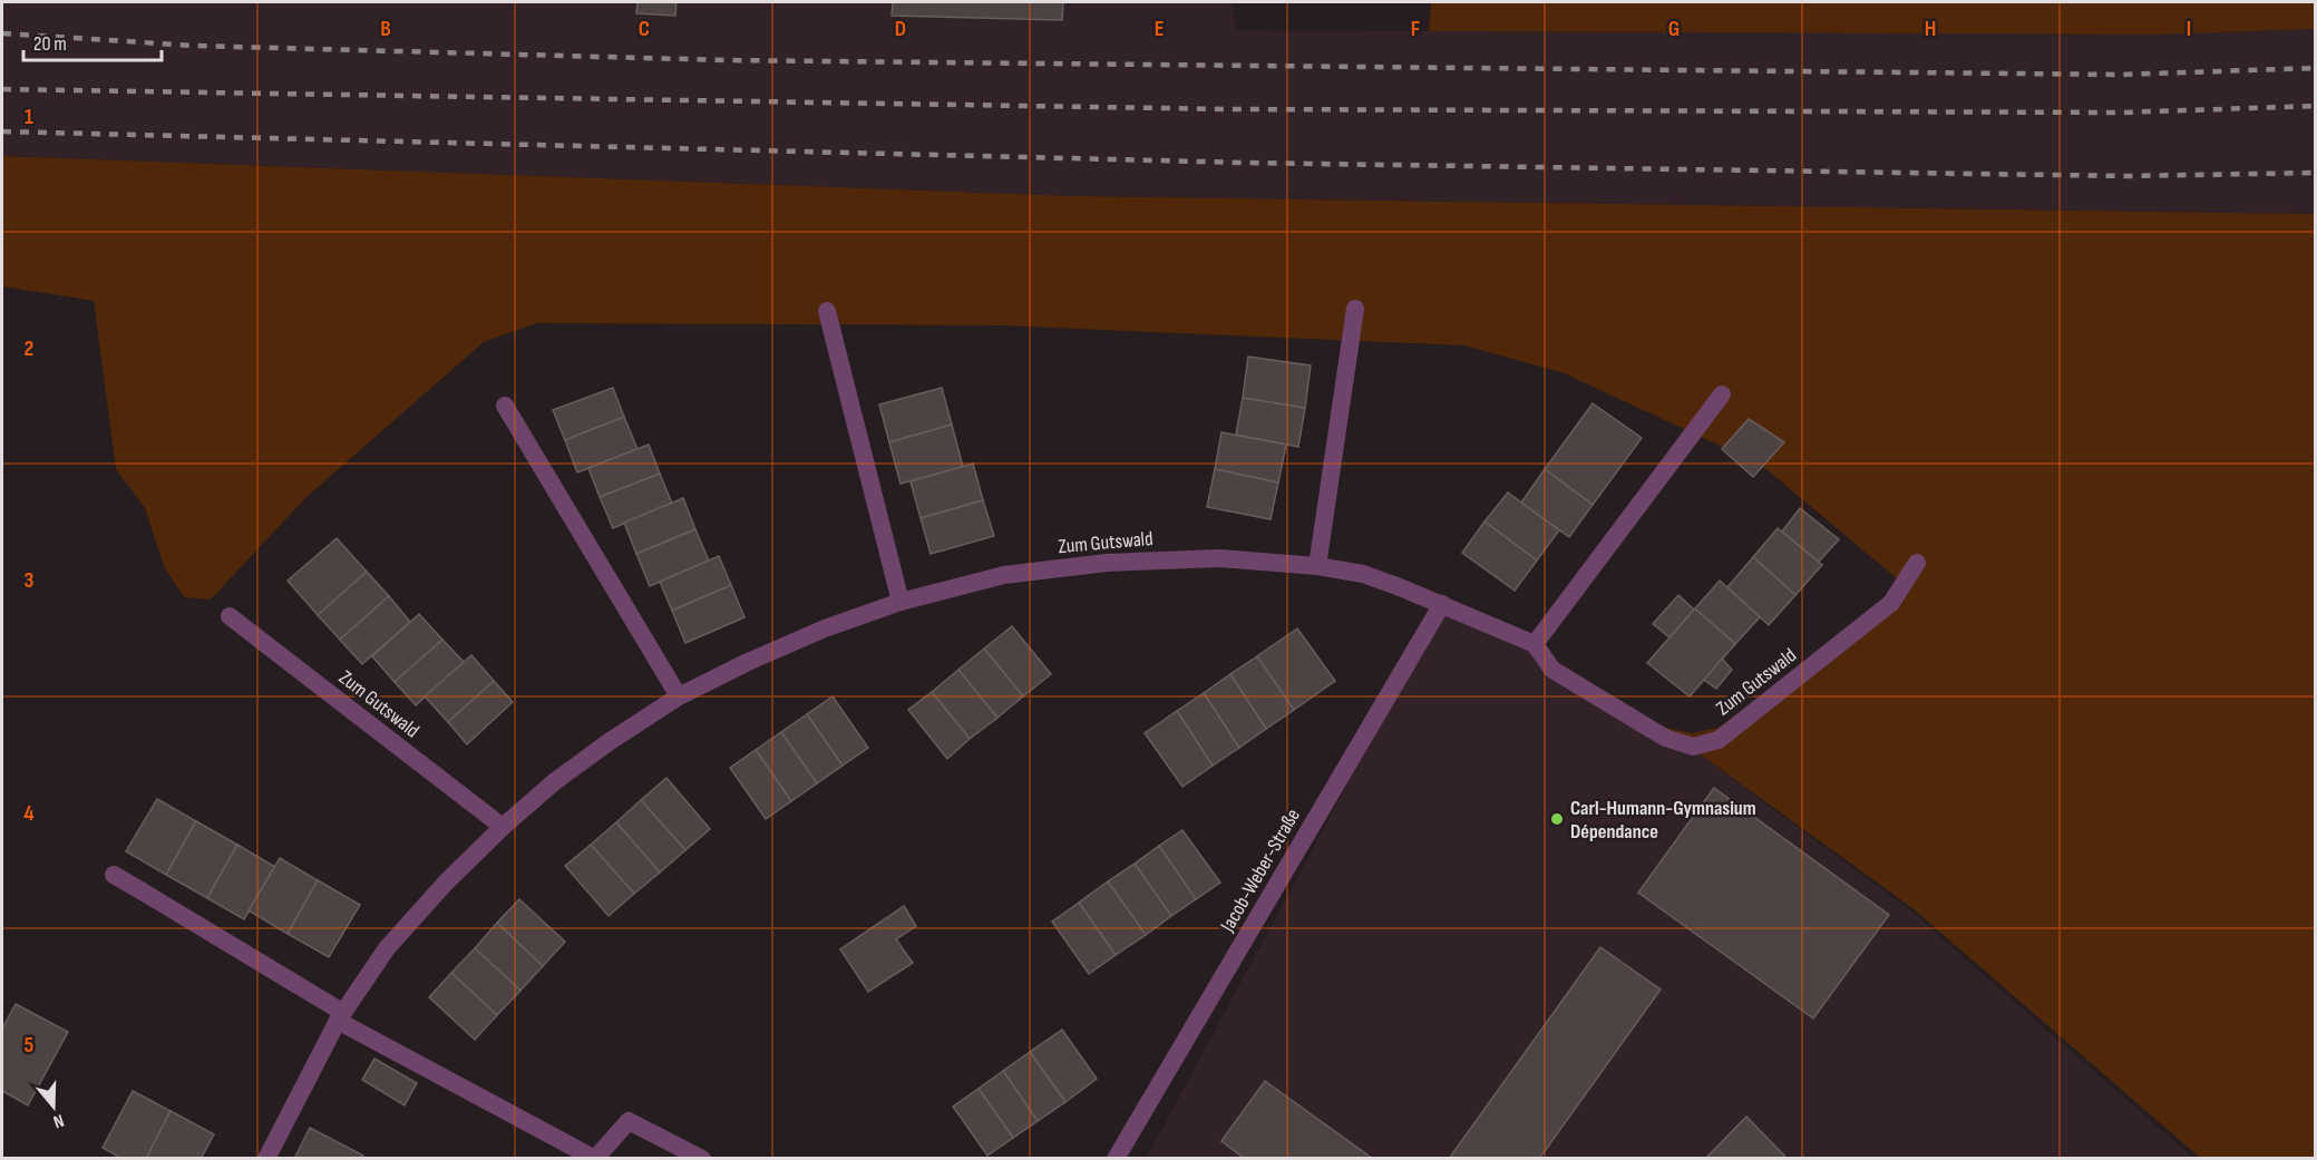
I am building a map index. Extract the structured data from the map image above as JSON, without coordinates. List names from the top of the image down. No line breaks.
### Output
{"streets":{"street":["Zum Gutswald","Jacob-Weber-Straße"]},"crossings":[["Zum Gutswald","Jacob-Weber-Straße"]],"places":["Carl-Humann-Gymnasium Dépendance"],"scale_bar":"20 m","north":"bottom","grid":{"columns":["B","C","D","E","F","G","H","I"],"rows":["1","2","3","4","5"]}}
